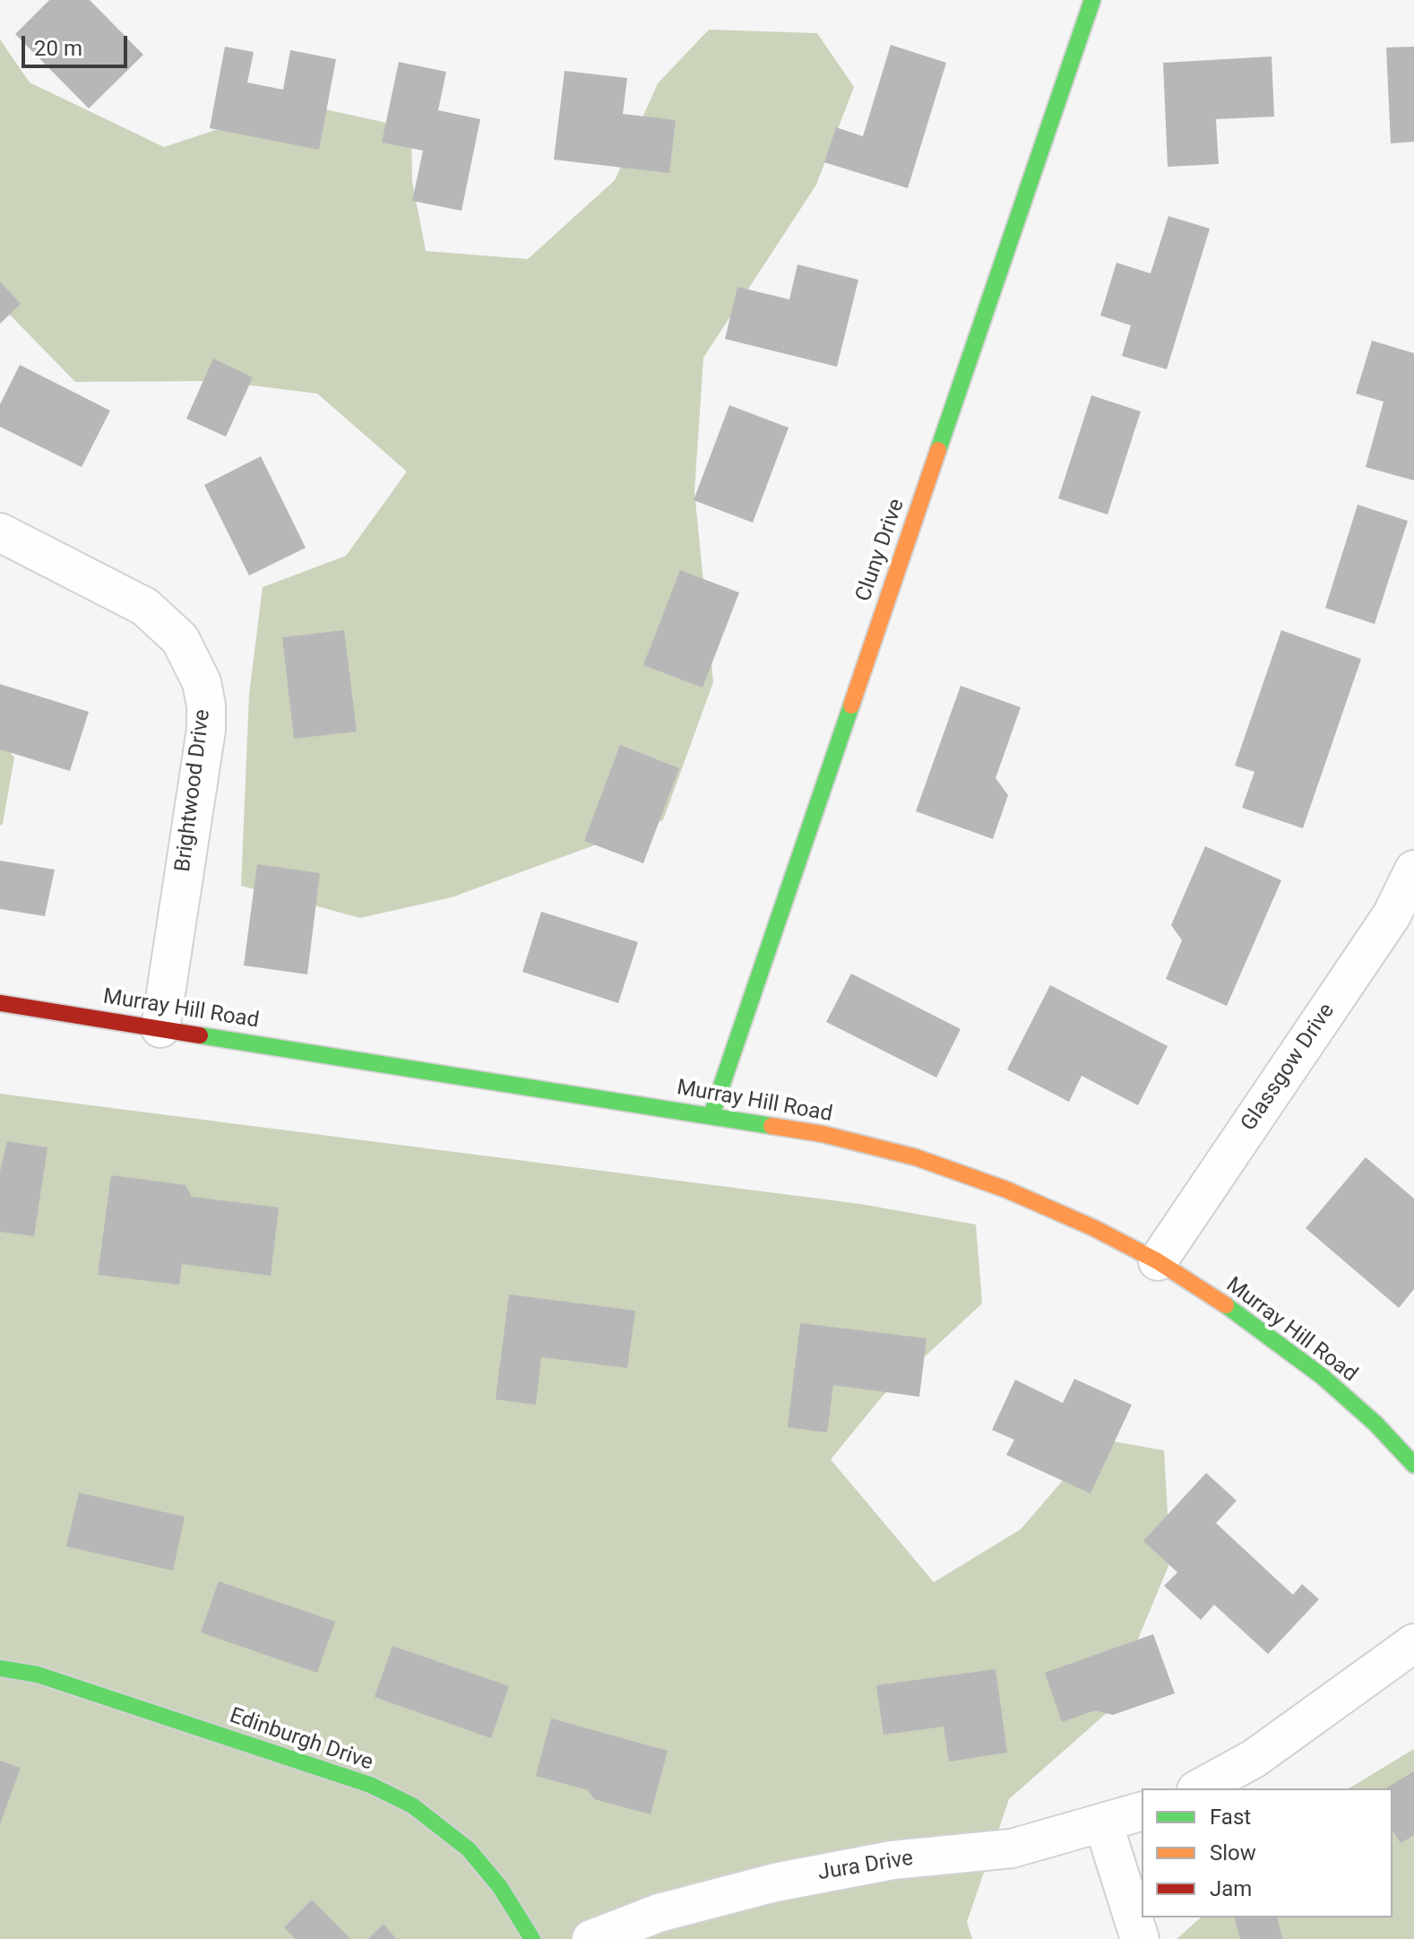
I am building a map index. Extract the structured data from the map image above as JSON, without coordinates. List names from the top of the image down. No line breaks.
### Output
{"streets":{"street":["Cluny Drive","Brightwood Drive","Murray Hill Road","Glassgow Drive","Edinburgh Drive","Jura Drive"]},"crossings":[["Cluny Drive","Murray Hill Road"],["Brightwood Drive","Murray Hill Road"],["Murray Hill Road","Glassgow Drive"]],"legend":["Fast","Slow","Jam"],"scale_bar":"20 m"}
